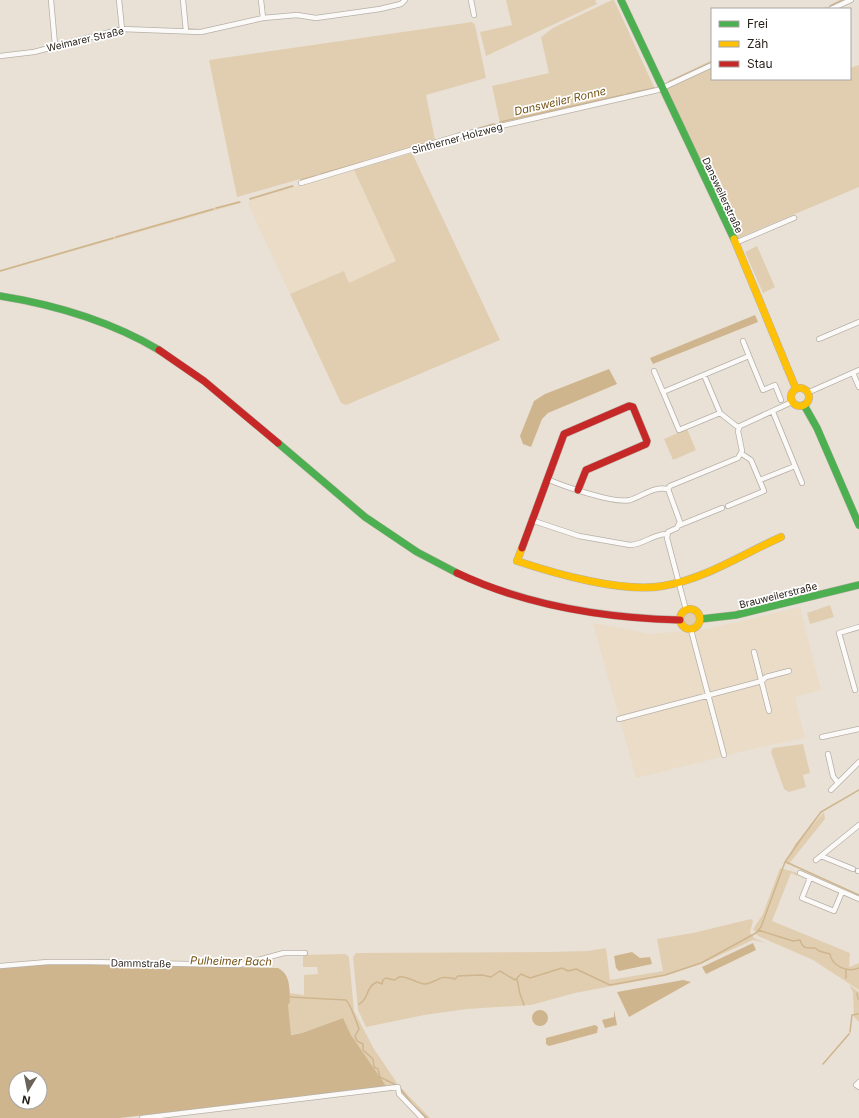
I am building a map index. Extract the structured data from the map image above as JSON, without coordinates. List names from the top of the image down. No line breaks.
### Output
{"streets":{"main road":["Dansweilerstraße","Brauweilerstraße"],"street":["Weimarer Straße","Sintherner Holzweg","Dammstraße"]},"crossings":[["Sintherner Holzweg","Dansweilerstraße"]],"water":["Dansweiler Ronne","Pulheimer Bach"],"legend":["Frei","Zäh","Stau"],"north":"bottom"}
